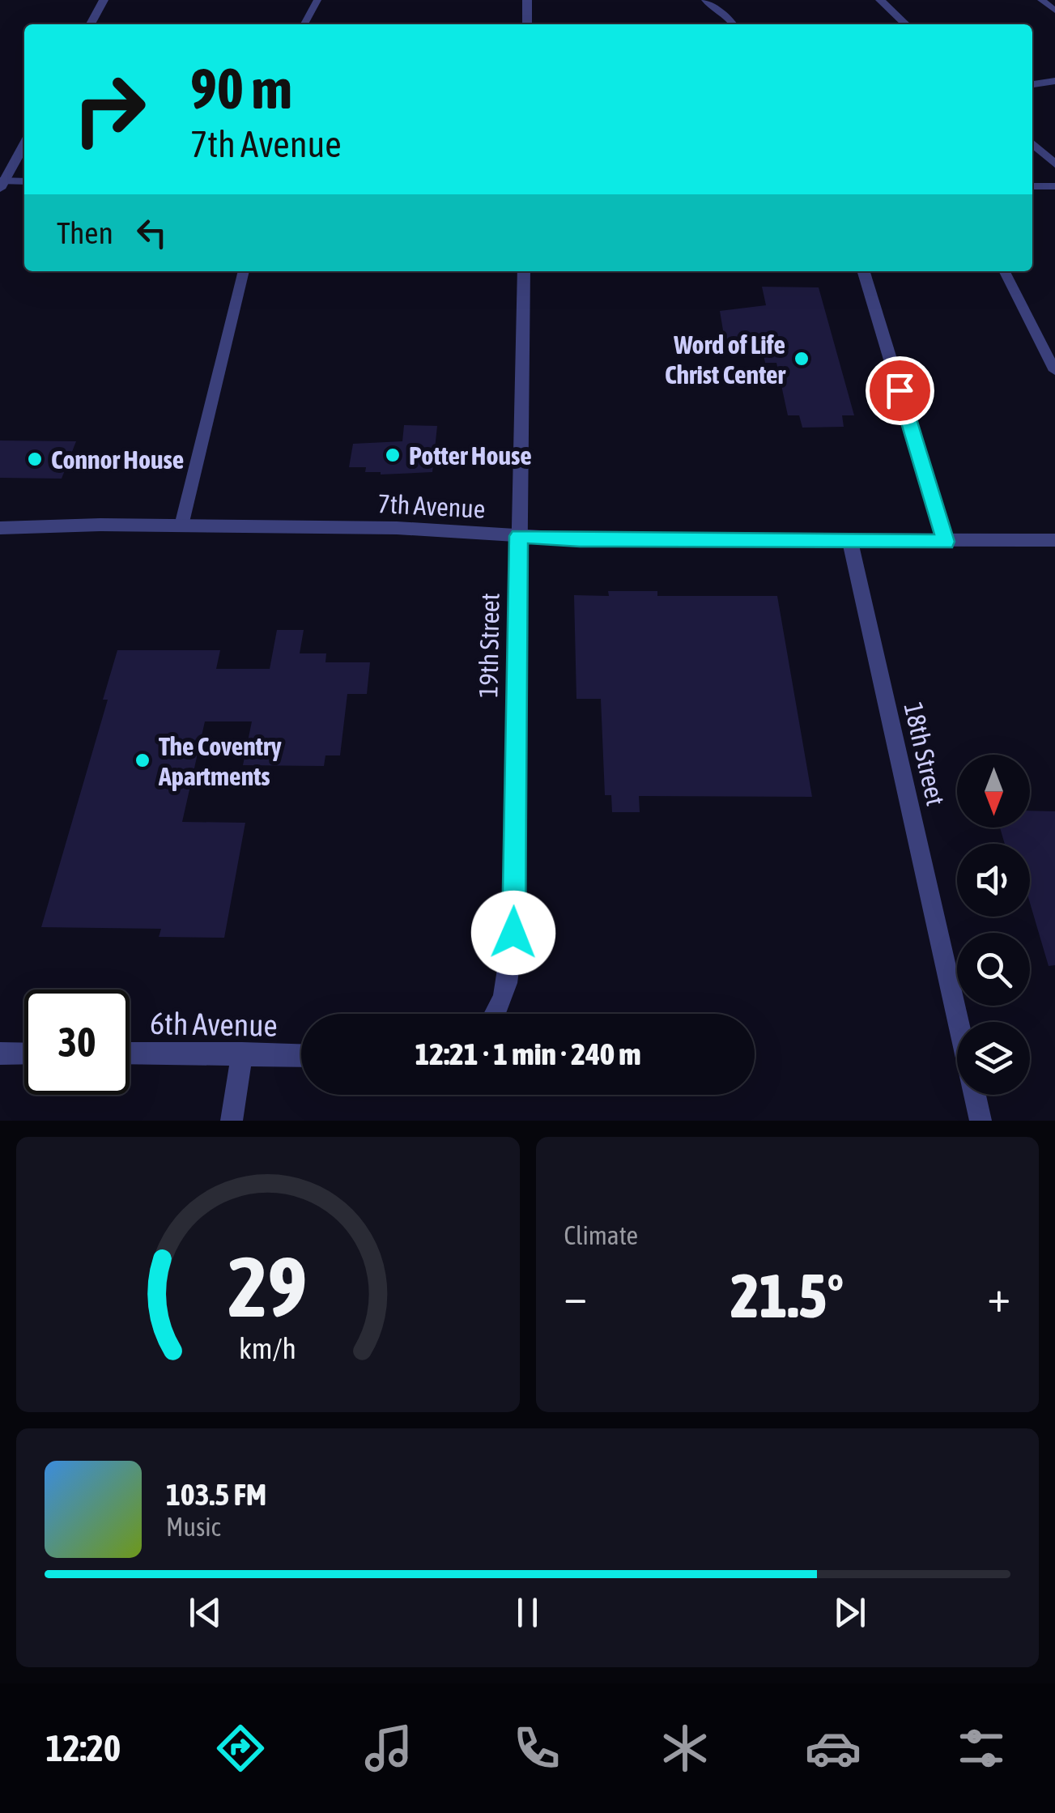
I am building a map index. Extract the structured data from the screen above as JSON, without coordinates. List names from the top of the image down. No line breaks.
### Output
{"streets":{"street":["7th Avenue","19th Street","18th Street","6th Avenue"]},"crossings":[["7th Avenue","19th Street"],["7th Avenue","18th Street"]],"places":["Word of Life Christ Center","Potter House","Connor House","The Coventry Apartments"],"north":"bottom","page":{"turn":["90 m","7th Avenue"],"then":"Then","limit":"30","trip":"12:21 · 1 min · 240 m","tile":"Climate","heat":["−","21.5°","+"],"song":["103.5 FM","Music"],"tabs":"12:20","gauge":["29","km/h"]}}
